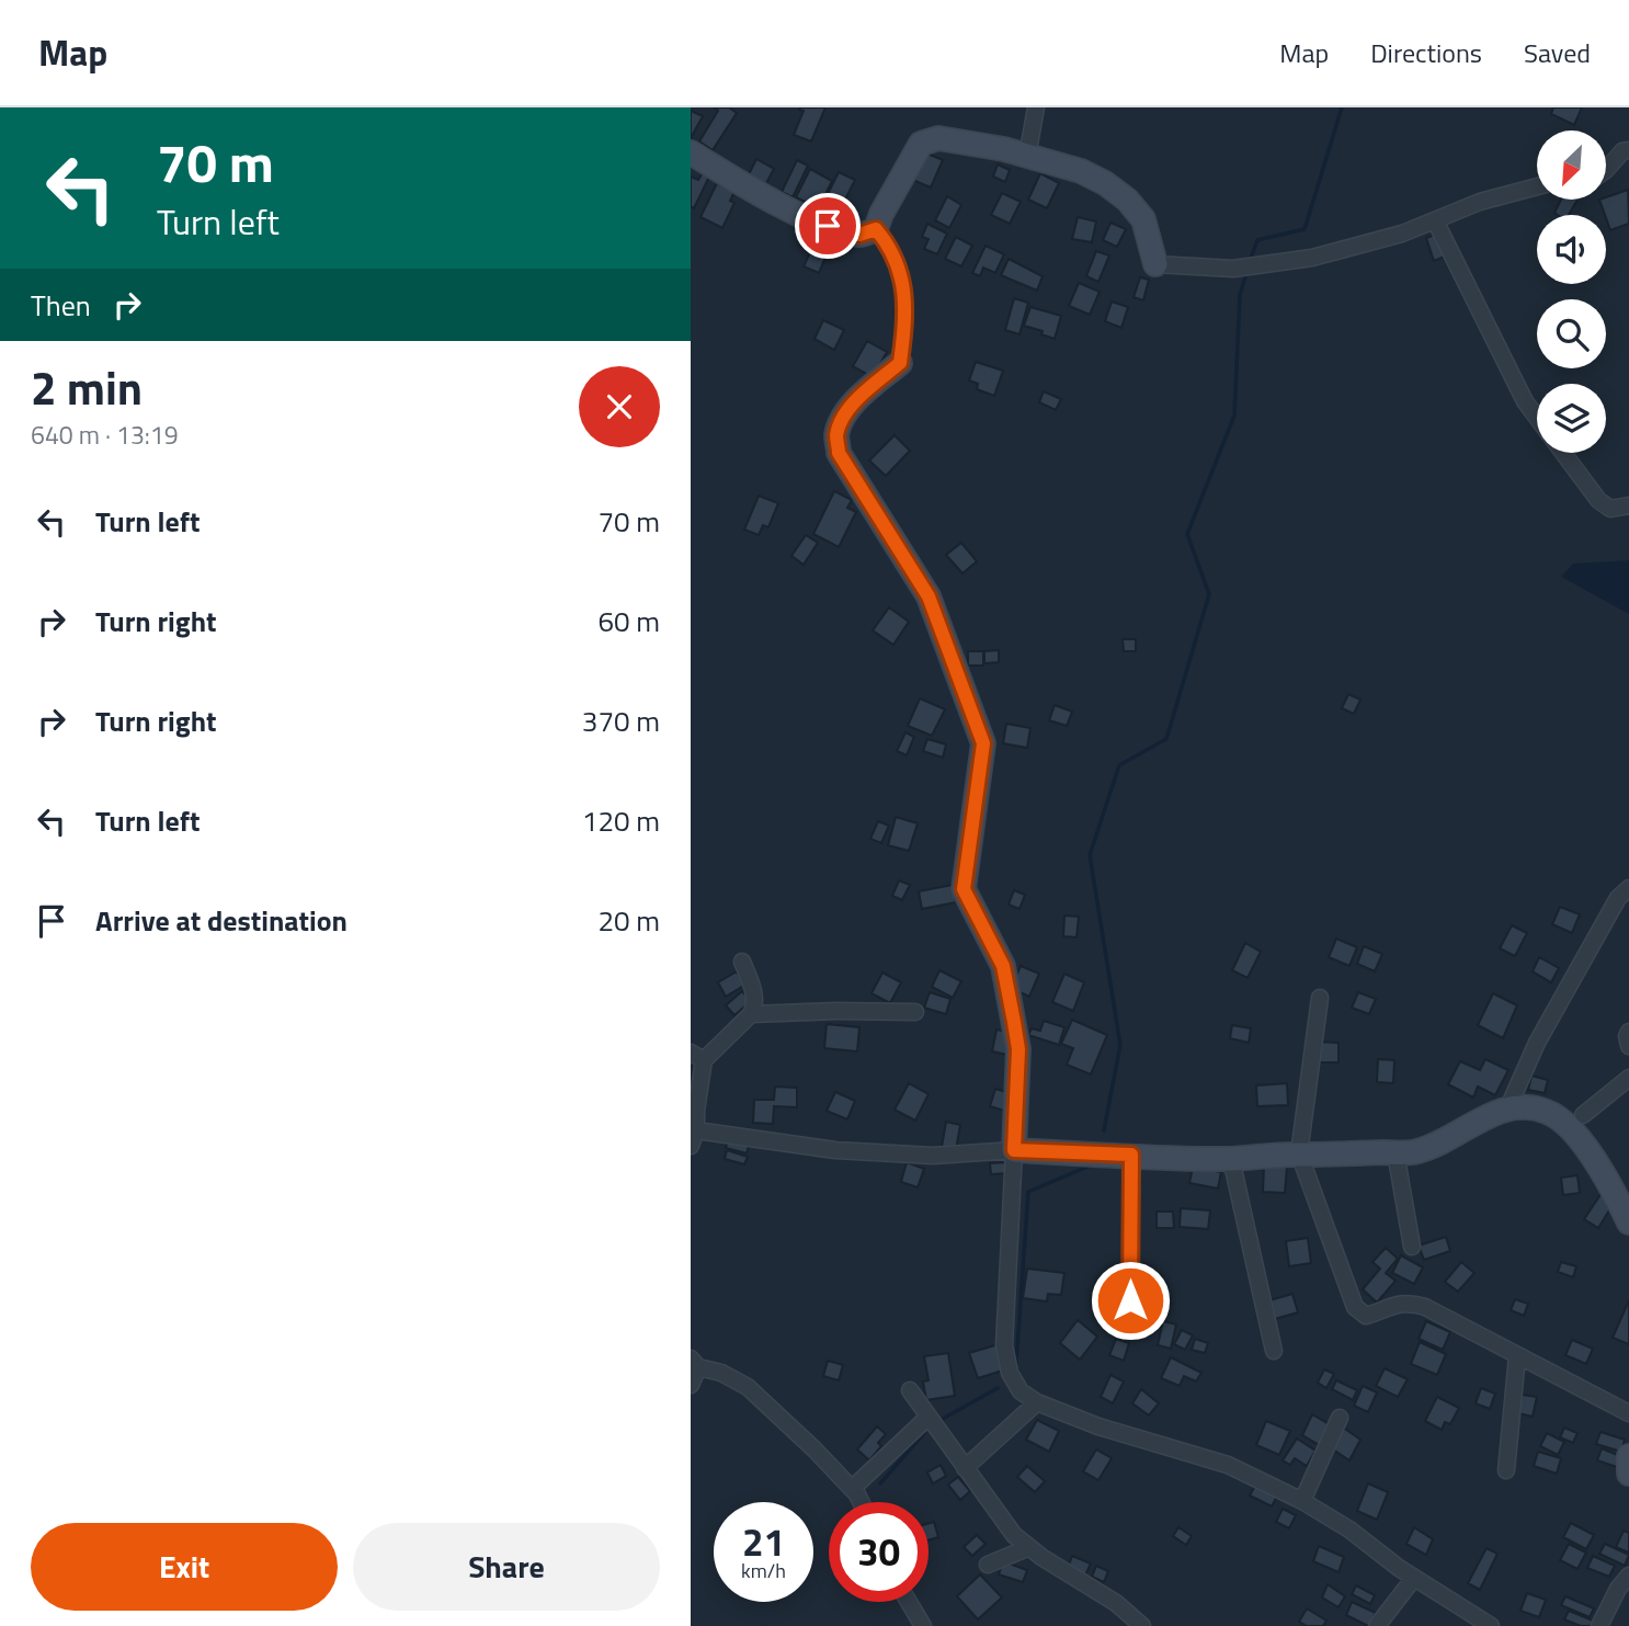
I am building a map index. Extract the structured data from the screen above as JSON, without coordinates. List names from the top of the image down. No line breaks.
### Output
{"north":"bottom left","page":{"header":"Map","nav":["Map","Directions","Saved"],"turn":["70 m","Turn left"],"then":"Then","heading":["2 min","640 m · 13:19"],"list":[{"name":"Turn left","value":"70 m"},{"name":"Turn right","value":"60 m"},{"name":"Turn right","value":"370 m"},{"name":"Turn left","value":"120 m"},{"name":"Arrive at destination","value":"20 m"}],"speed":"21 km/h","limit":"30","buttons":["Exit","Share"]}}
